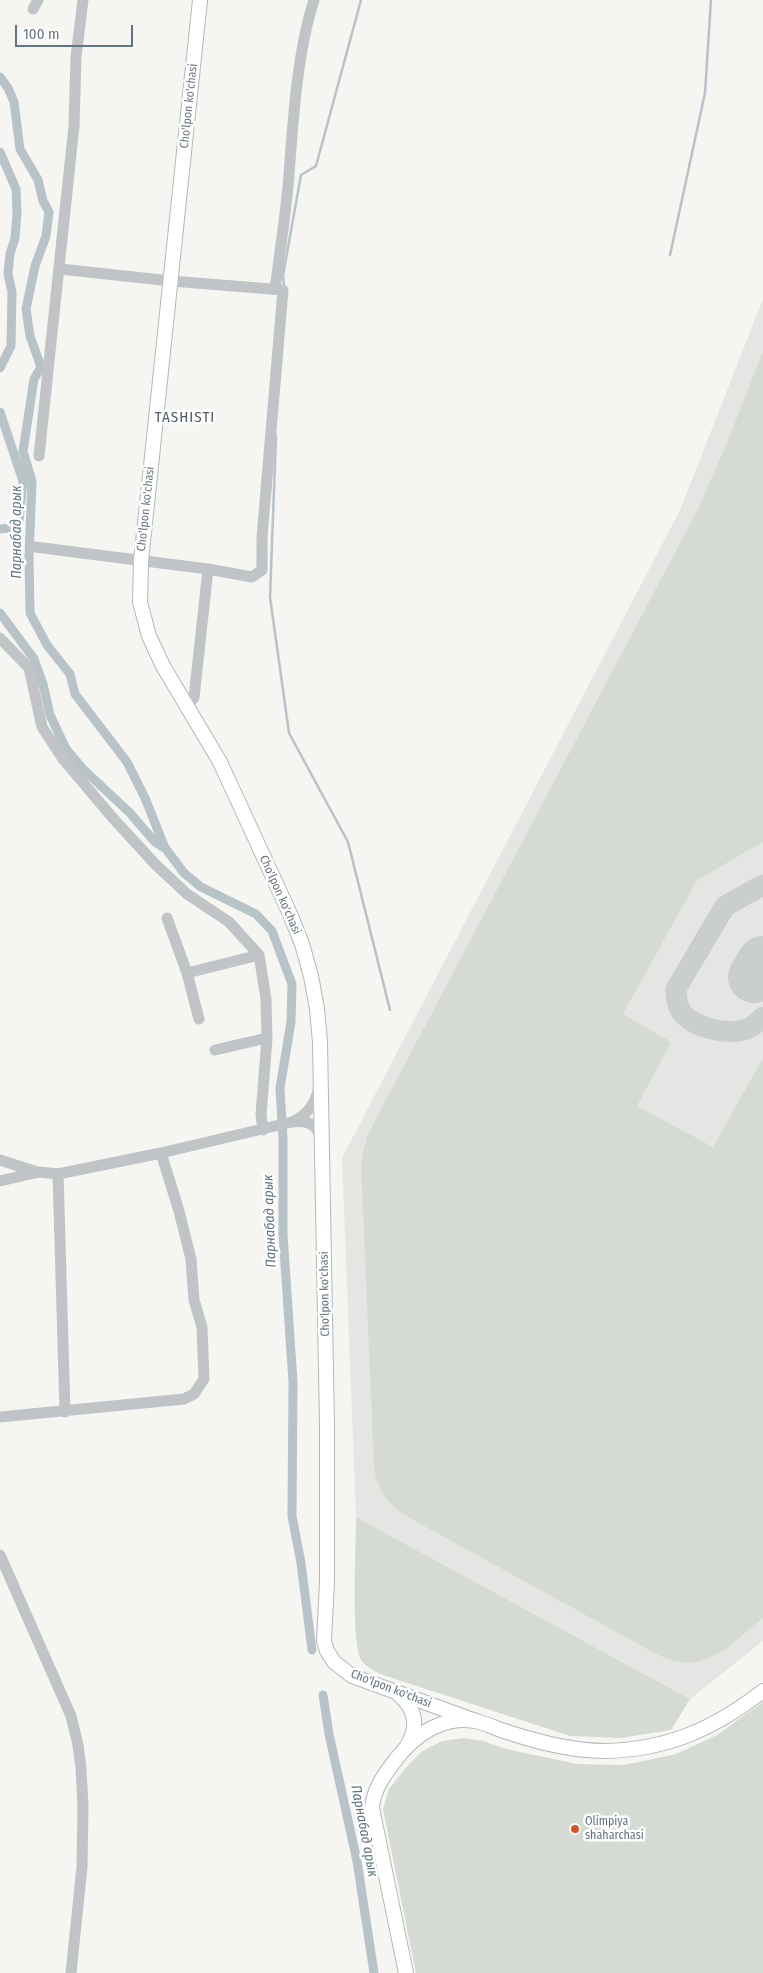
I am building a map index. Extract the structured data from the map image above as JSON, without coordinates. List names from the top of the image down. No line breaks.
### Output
{"streets":{"main road":["Cho'lpon ko'chasi"]},"districts":["TASHISTI"],"water":["Парнабад арык"],"places":["Olimpiya shaharchasi"],"scale_bar":"100 m"}
